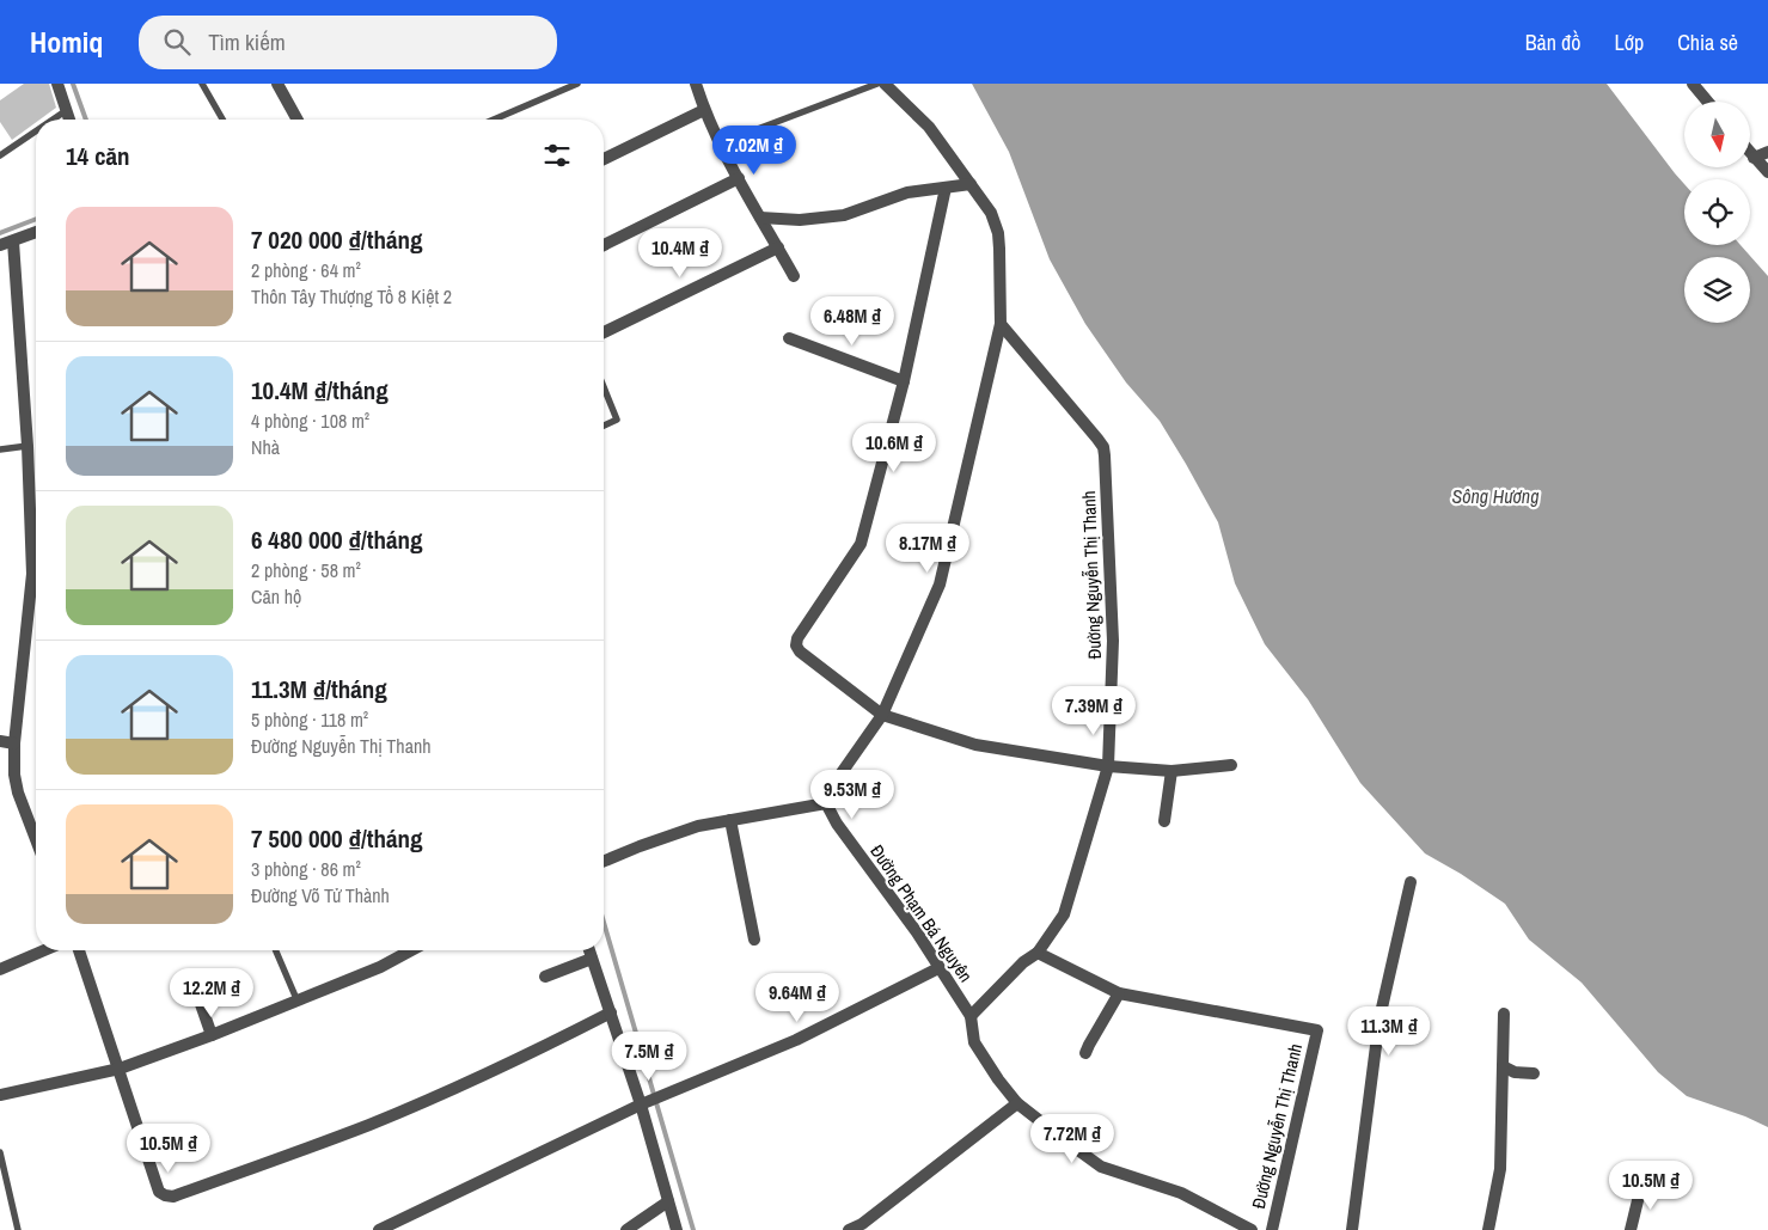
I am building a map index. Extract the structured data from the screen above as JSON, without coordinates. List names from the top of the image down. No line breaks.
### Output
{"streets":{"street":["Đường Nguyễn Thị Thanh","Đường Phạm Bá Nguyên"]},"crossings":[["Đường Nguyễn Thị Thanh","Đường Phạm Bá Nguyên"]],"water":["Sông Hương"],"north":"bottom","page":{"header":"Homiq","search":"Tìm kiếm","nav":["Bản đồ","Lớp","Chia sẻ"],"heading":"14 căn","price":["7.02M ₫","10.4M ₫","6.48M ₫","10.6M ₫","8.17M ₫","7.39M ₫","9.53M ₫","12.2M ₫","9.64M ₫","11.3M ₫","7.5M ₫","7.72M ₫","10.5M ₫","10.5M ₫"],"list":[{"name":"7 020 000 ₫/tháng","note":"2 phòng · 64 m² · Thôn Tây Thượng Tổ 8 Kiệt 2"},{"name":"10.4M ₫/tháng","note":"4 phòng · 108 m² · Nhà"},{"name":"6 480 000 ₫/tháng","note":"2 phòng · 58 m² · Căn hộ"},{"name":"11.3M ₫/tháng","note":"5 phòng · 118 m² · Đường Nguyễn Thị Thanh"},{"name":"7 500 000 ₫/tháng","note":"3 phòng · 86 m² · Đường Võ Tử Thành"}]}}
